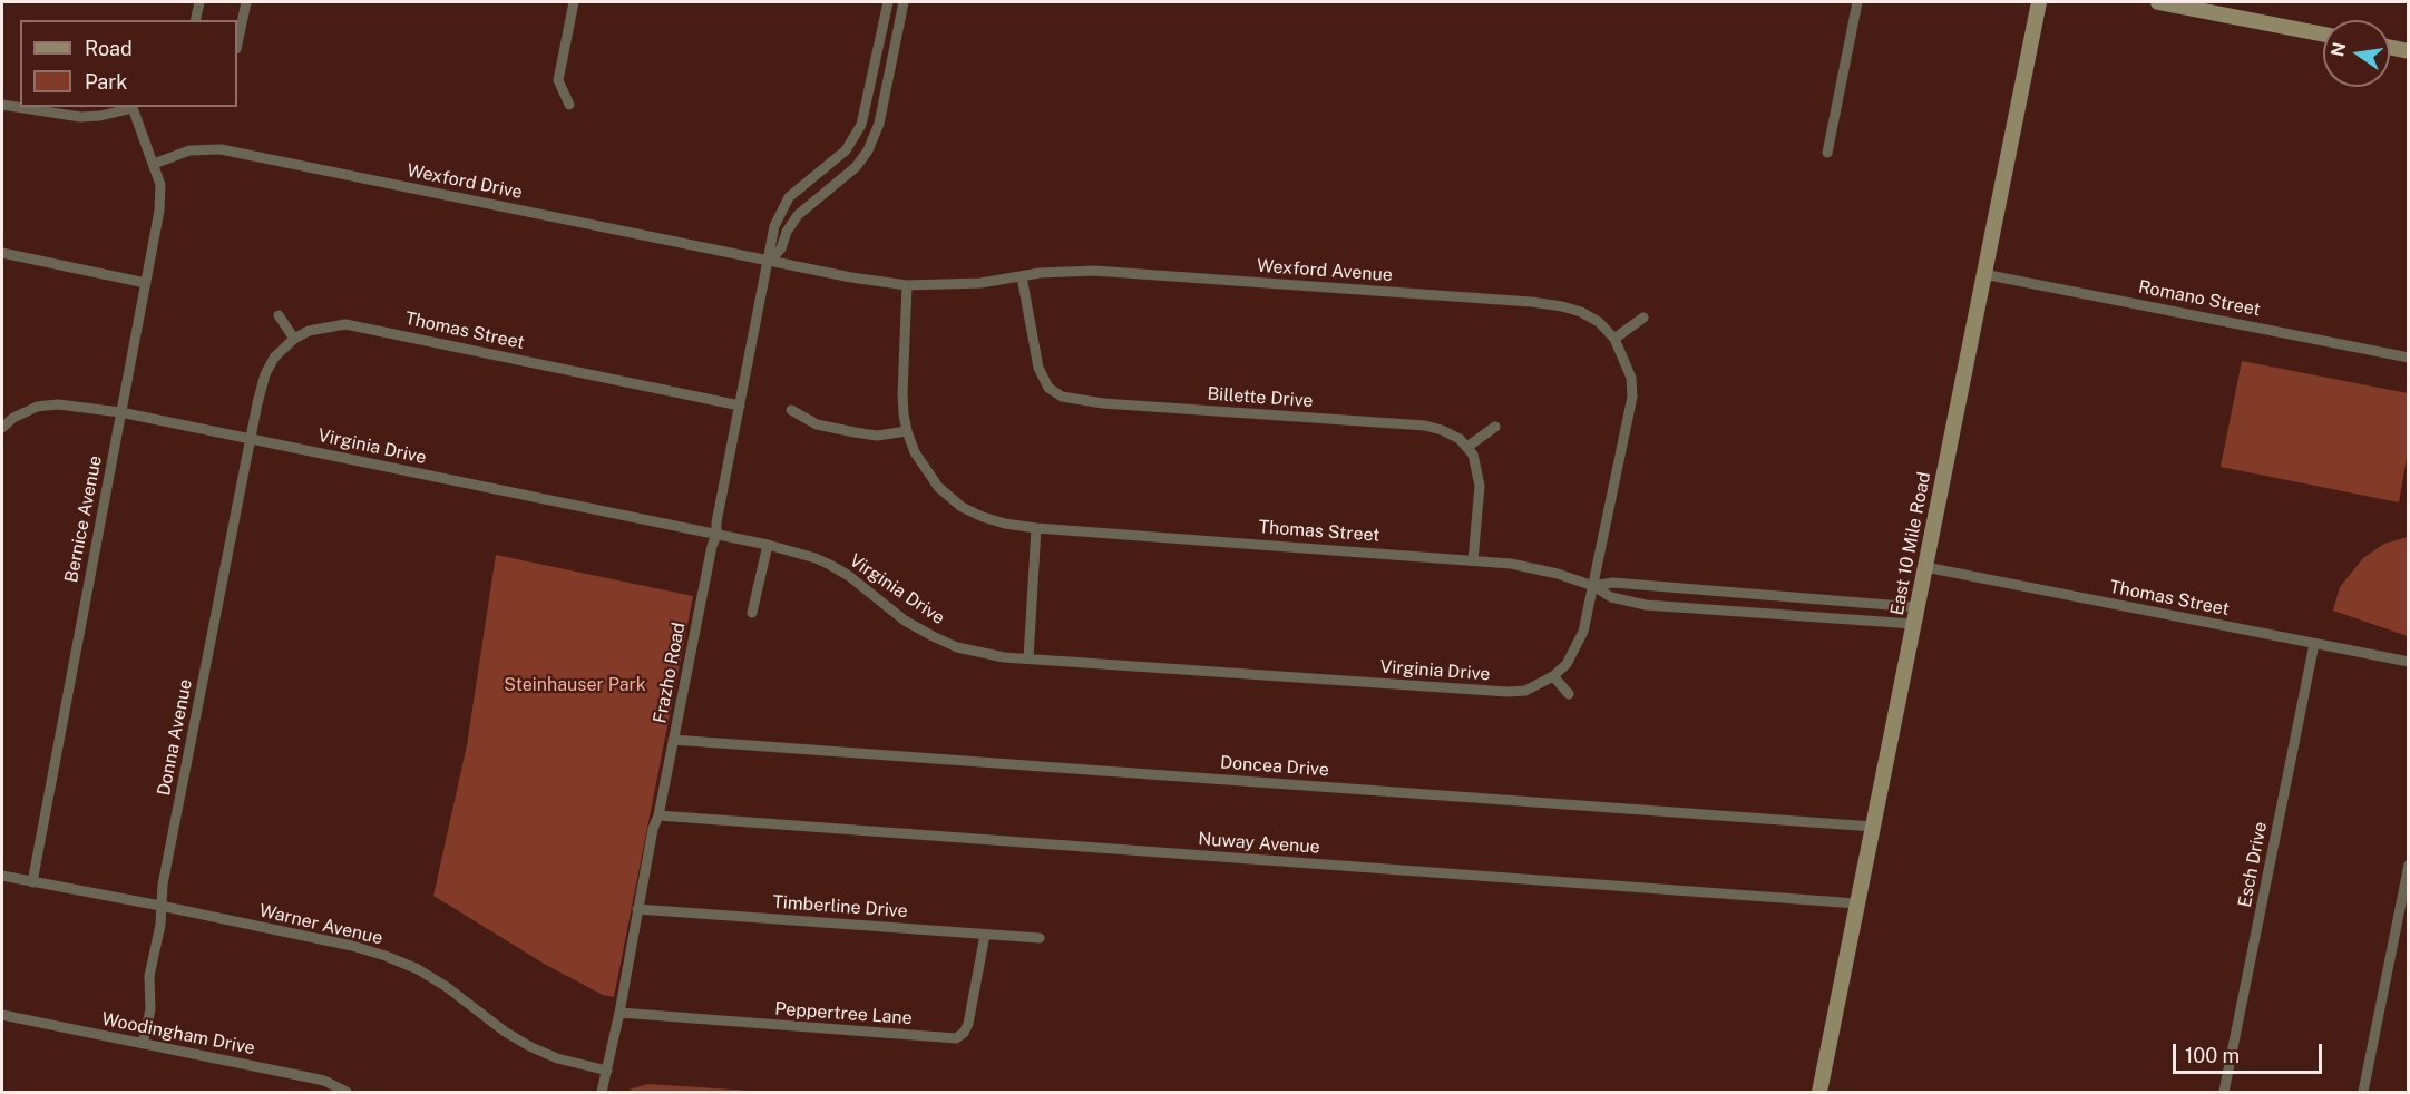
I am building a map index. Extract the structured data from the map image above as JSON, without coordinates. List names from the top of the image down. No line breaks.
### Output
{"streets":{"main road":["East 10 Mile Road"],"street":["Wexford Drive","Wexford Avenue","Romano Street","Thomas Street","Billette Drive","Virginia Drive","Bernice Avenue","Frazho Road","Donna Avenue","Doncea Drive","Nuway Avenue","Esch Drive","Timberline Drive","Warner Avenue","Peppertree Lane","Woodingham Drive"]},"crossings":[["Wexford Drive","Wexford Avenue"],["Wexford Drive","Bernice Avenue"],["Wexford Drive","Frazho Road"],["Wexford Avenue","Thomas Street"],["Wexford Avenue","Billette Drive"],["Wexford Avenue","Virginia Drive"],["Wexford Avenue","Frazho Road"],["Romano Street","East 10 Mile Road"],["Thomas Street","Virginia Drive"],["Thomas Street","East 10 Mile Road"],["Thomas Street","Frazho Road"],["Thomas Street","Donna Avenue"],["Thomas Street","Esch Drive"],["Virginia Drive","Bernice Avenue"],["Virginia Drive","Frazho Road"],["Virginia Drive","Donna Avenue"],["Bernice Avenue","Warner Avenue"],["East 10 Mile Road","Doncea Drive"],["East 10 Mile Road","Nuway Avenue"],["Frazho Road","Doncea Drive"],["Frazho Road","Nuway Avenue"],["Frazho Road","Timberline Drive"],["Frazho Road","Warner Avenue"],["Frazho Road","Peppertree Lane"],["Donna Avenue","Warner Avenue"],["Donna Avenue","Woodingham Drive"],["Timberline Drive","Peppertree Lane"]],"parks":["Steinhauser Park"],"legend":["Road","Park"],"scale_bar":"100 m","north":"left"}
